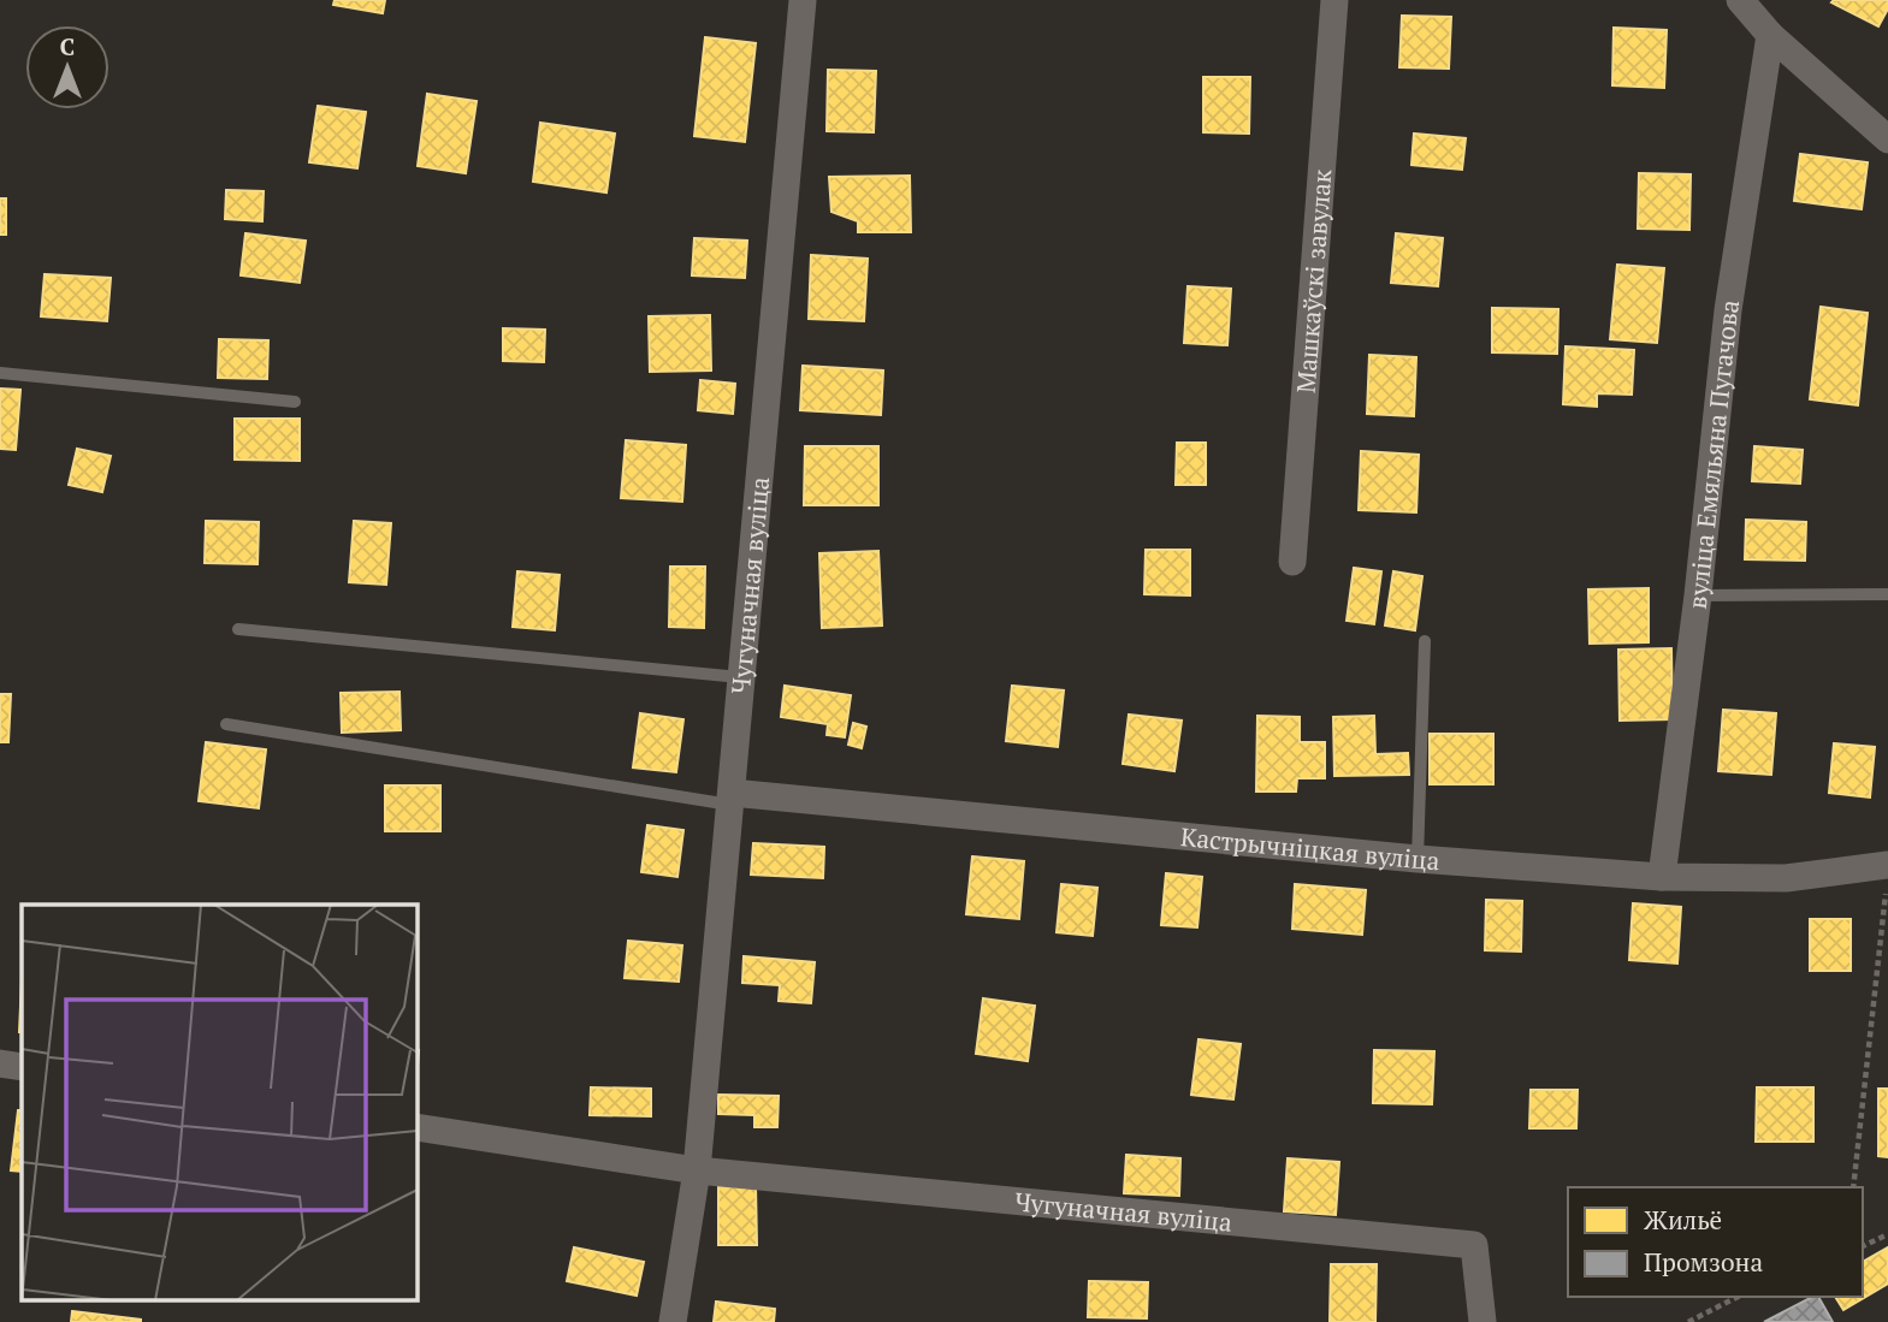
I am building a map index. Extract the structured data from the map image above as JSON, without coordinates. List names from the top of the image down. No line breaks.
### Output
{"streets":{"street":["Машкаўскі завулак","вуліца Емяльяна Пугачова","Чугуначная вуліца","Кастрычніцкая вуліца"]},"crossings":[["вуліца Емяльяна Пугачова","Кастрычніцкая вуліца"],["Чугуначная вуліца","Кастрычніцкая вуліца"]],"legend":["Жильё","Промзона"],"north":"top"}
